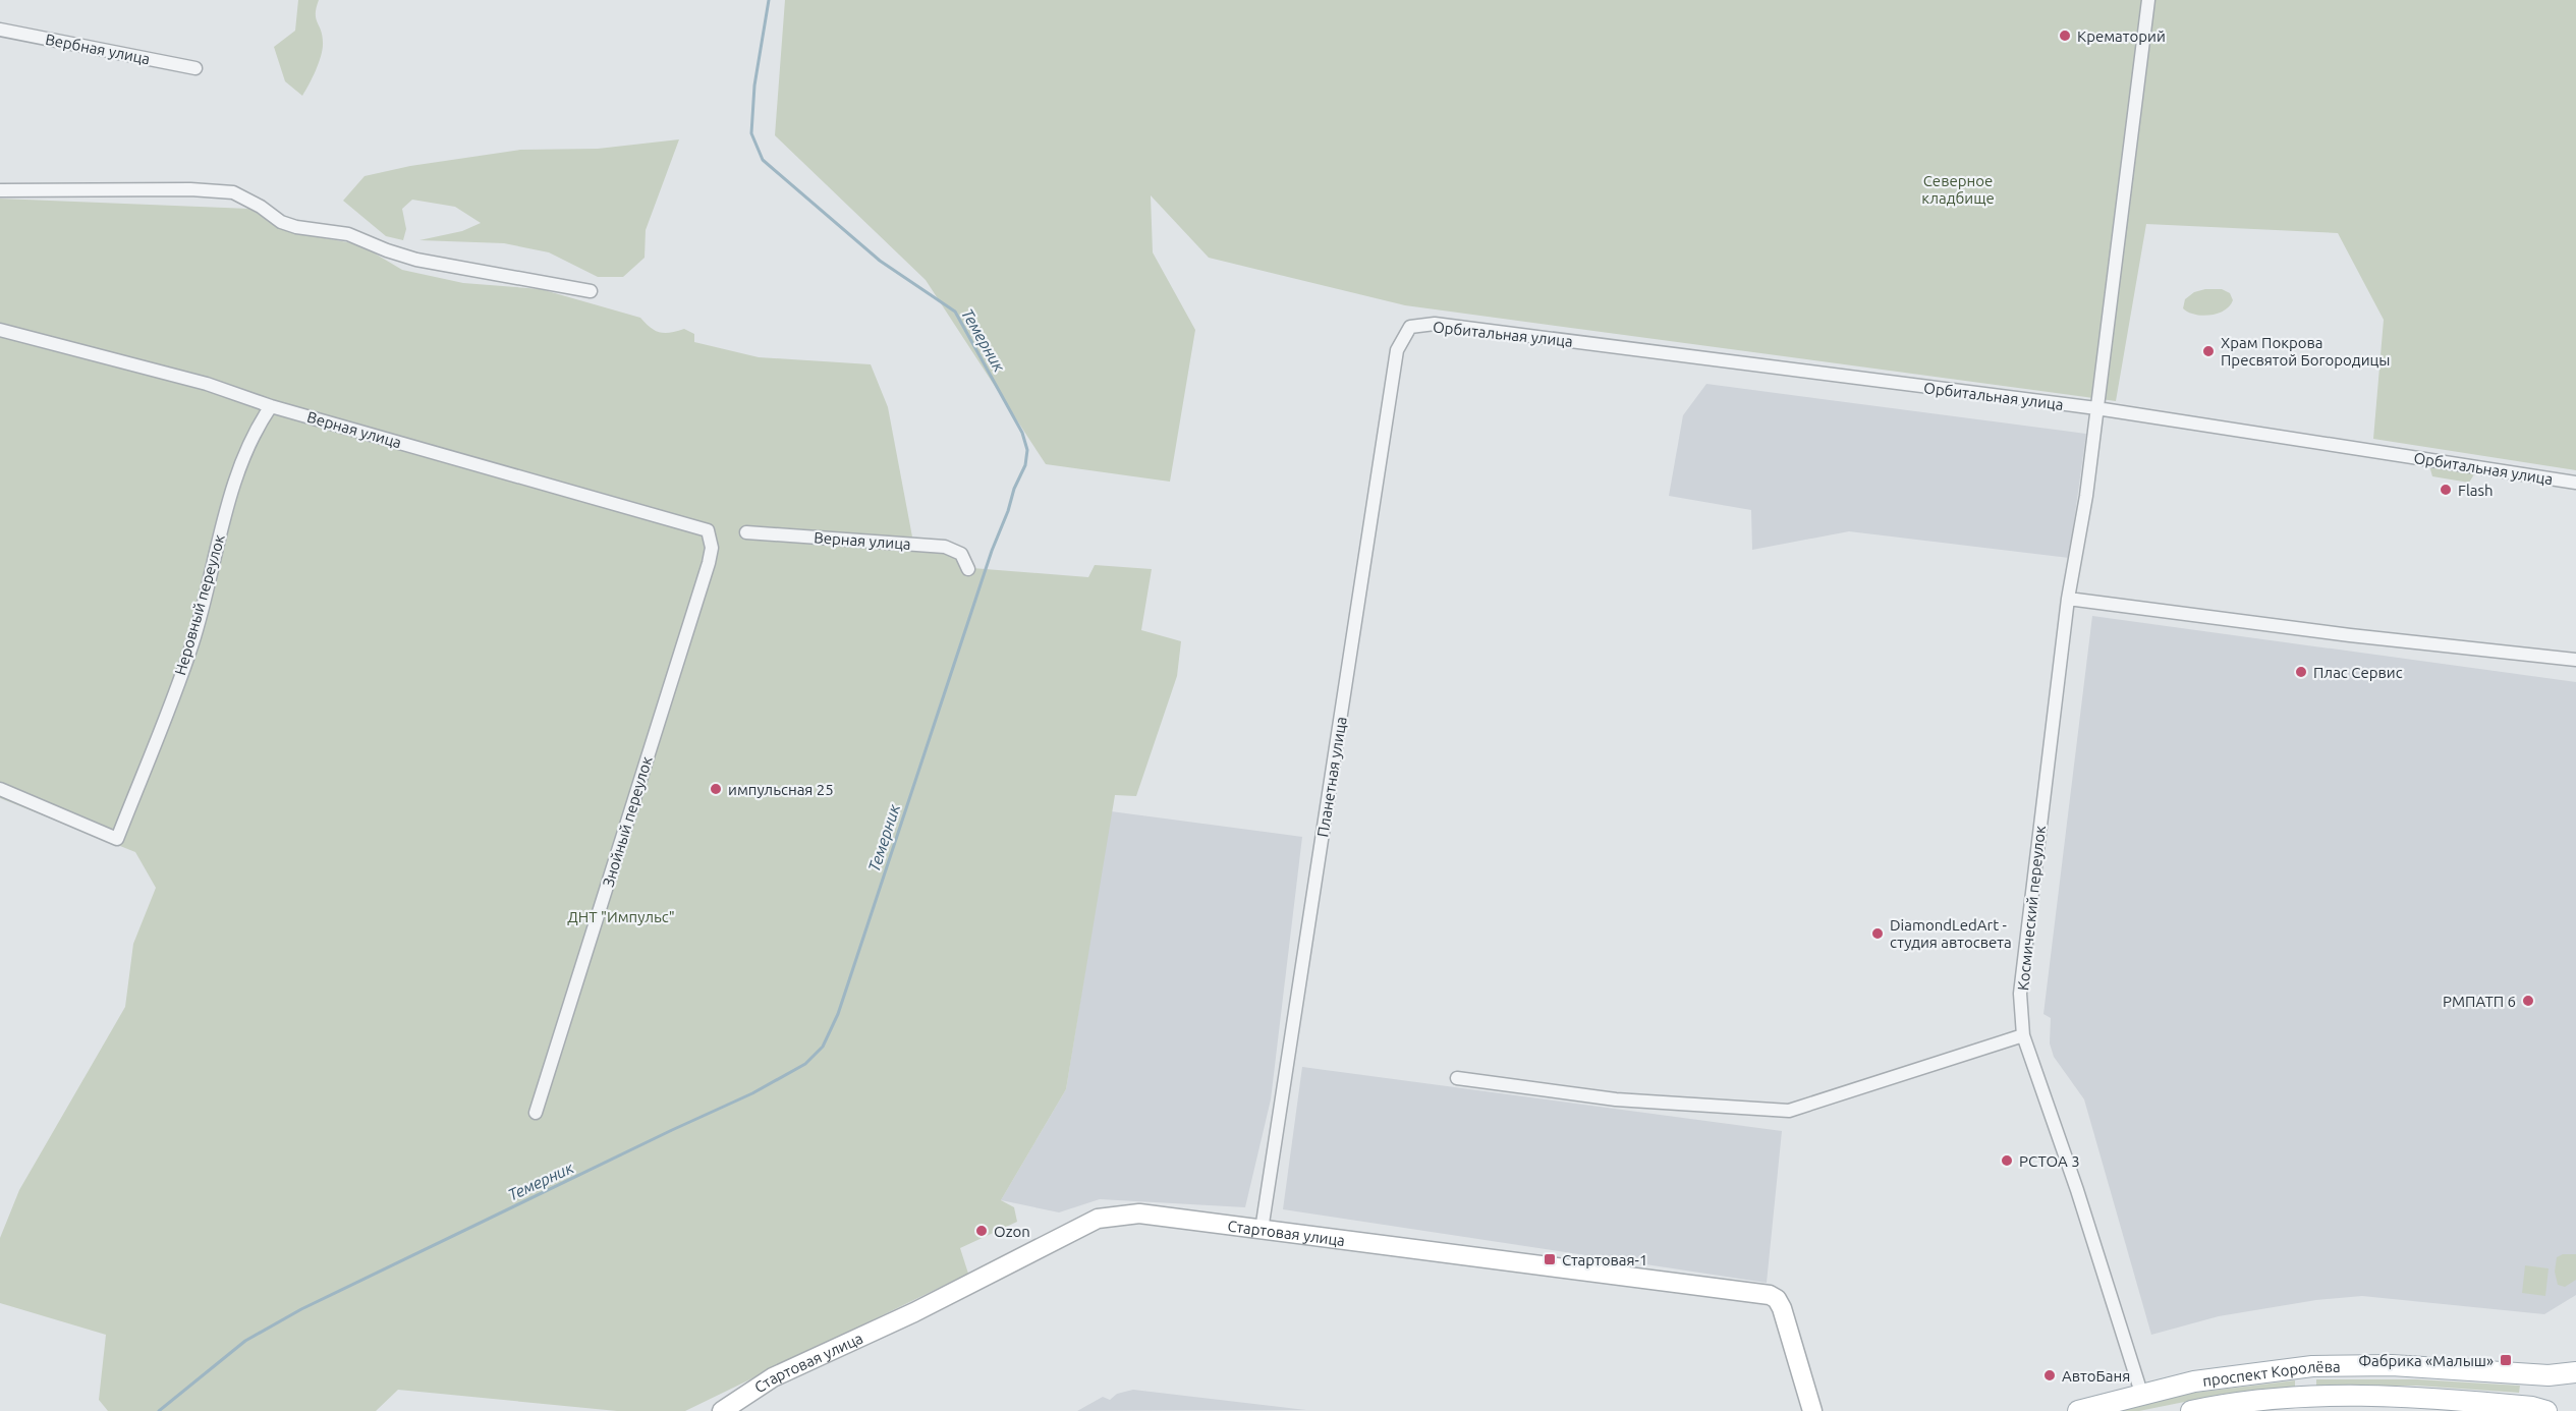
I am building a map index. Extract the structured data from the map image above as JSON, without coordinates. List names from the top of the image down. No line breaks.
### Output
{"streets":{"main road":["проспект Королёва"],"street":["Вербная улица","Орбитальная улица","Верная улица","Неровный переулок","Планетная улица","Знойный переулок","Космический переулок","Стартовая улица"]},"crossings":[["Орбитальная улица","Планетная улица"],["Орбитальная улица","Космический переулок"],["Верная улица","Неровный переулок"],["Верная улица","Знойный переулок"],["Планетная улица","Стартовая улица"],["Космический переулок","проспект Королёва"]],"water":["Темерник"],"parks":["Северное кладбище","ДНТ \"Импульс\""],"places":{"other":["Крематорий","Храм Покрова Пресвятой Богородицы","Flash","Плас Сервис","импульсная 25","DiamondLedArt - студия автосвета","РМПАТП 6","РСТОА 3","Ozon","АвтоБаня"],"transit":["Стартовая-1","Фабрика «Малыш»"]}}
